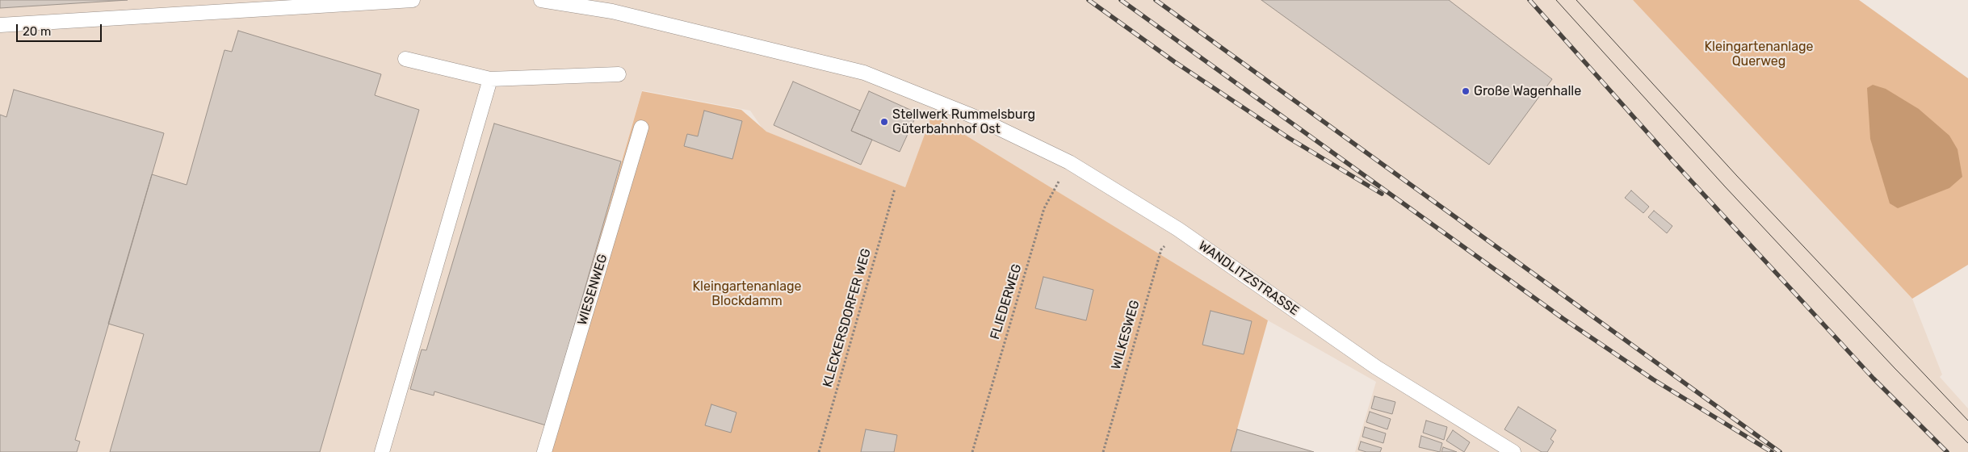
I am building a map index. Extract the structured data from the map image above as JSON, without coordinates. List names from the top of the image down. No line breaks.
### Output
{"streets":{"lane":["WANDLITZSTRASSE","WIESENWEG"],"path":["FLIEDERWEG","KLECKERSDORFER WEG","WILKESWEG"]},"crossings":[["WANDLITZSTRASSE","FLIEDERWEG"],["WANDLITZSTRASSE","WILKESWEG"]],"parks":["Kleingartenanlage Querweg","Kleingartenanlage Blockdamm"],"places":["Große Wagenhalle","Stellwerk Rummelsburg Güterbahnhof Ost"],"scale_bar":"20 m"}
